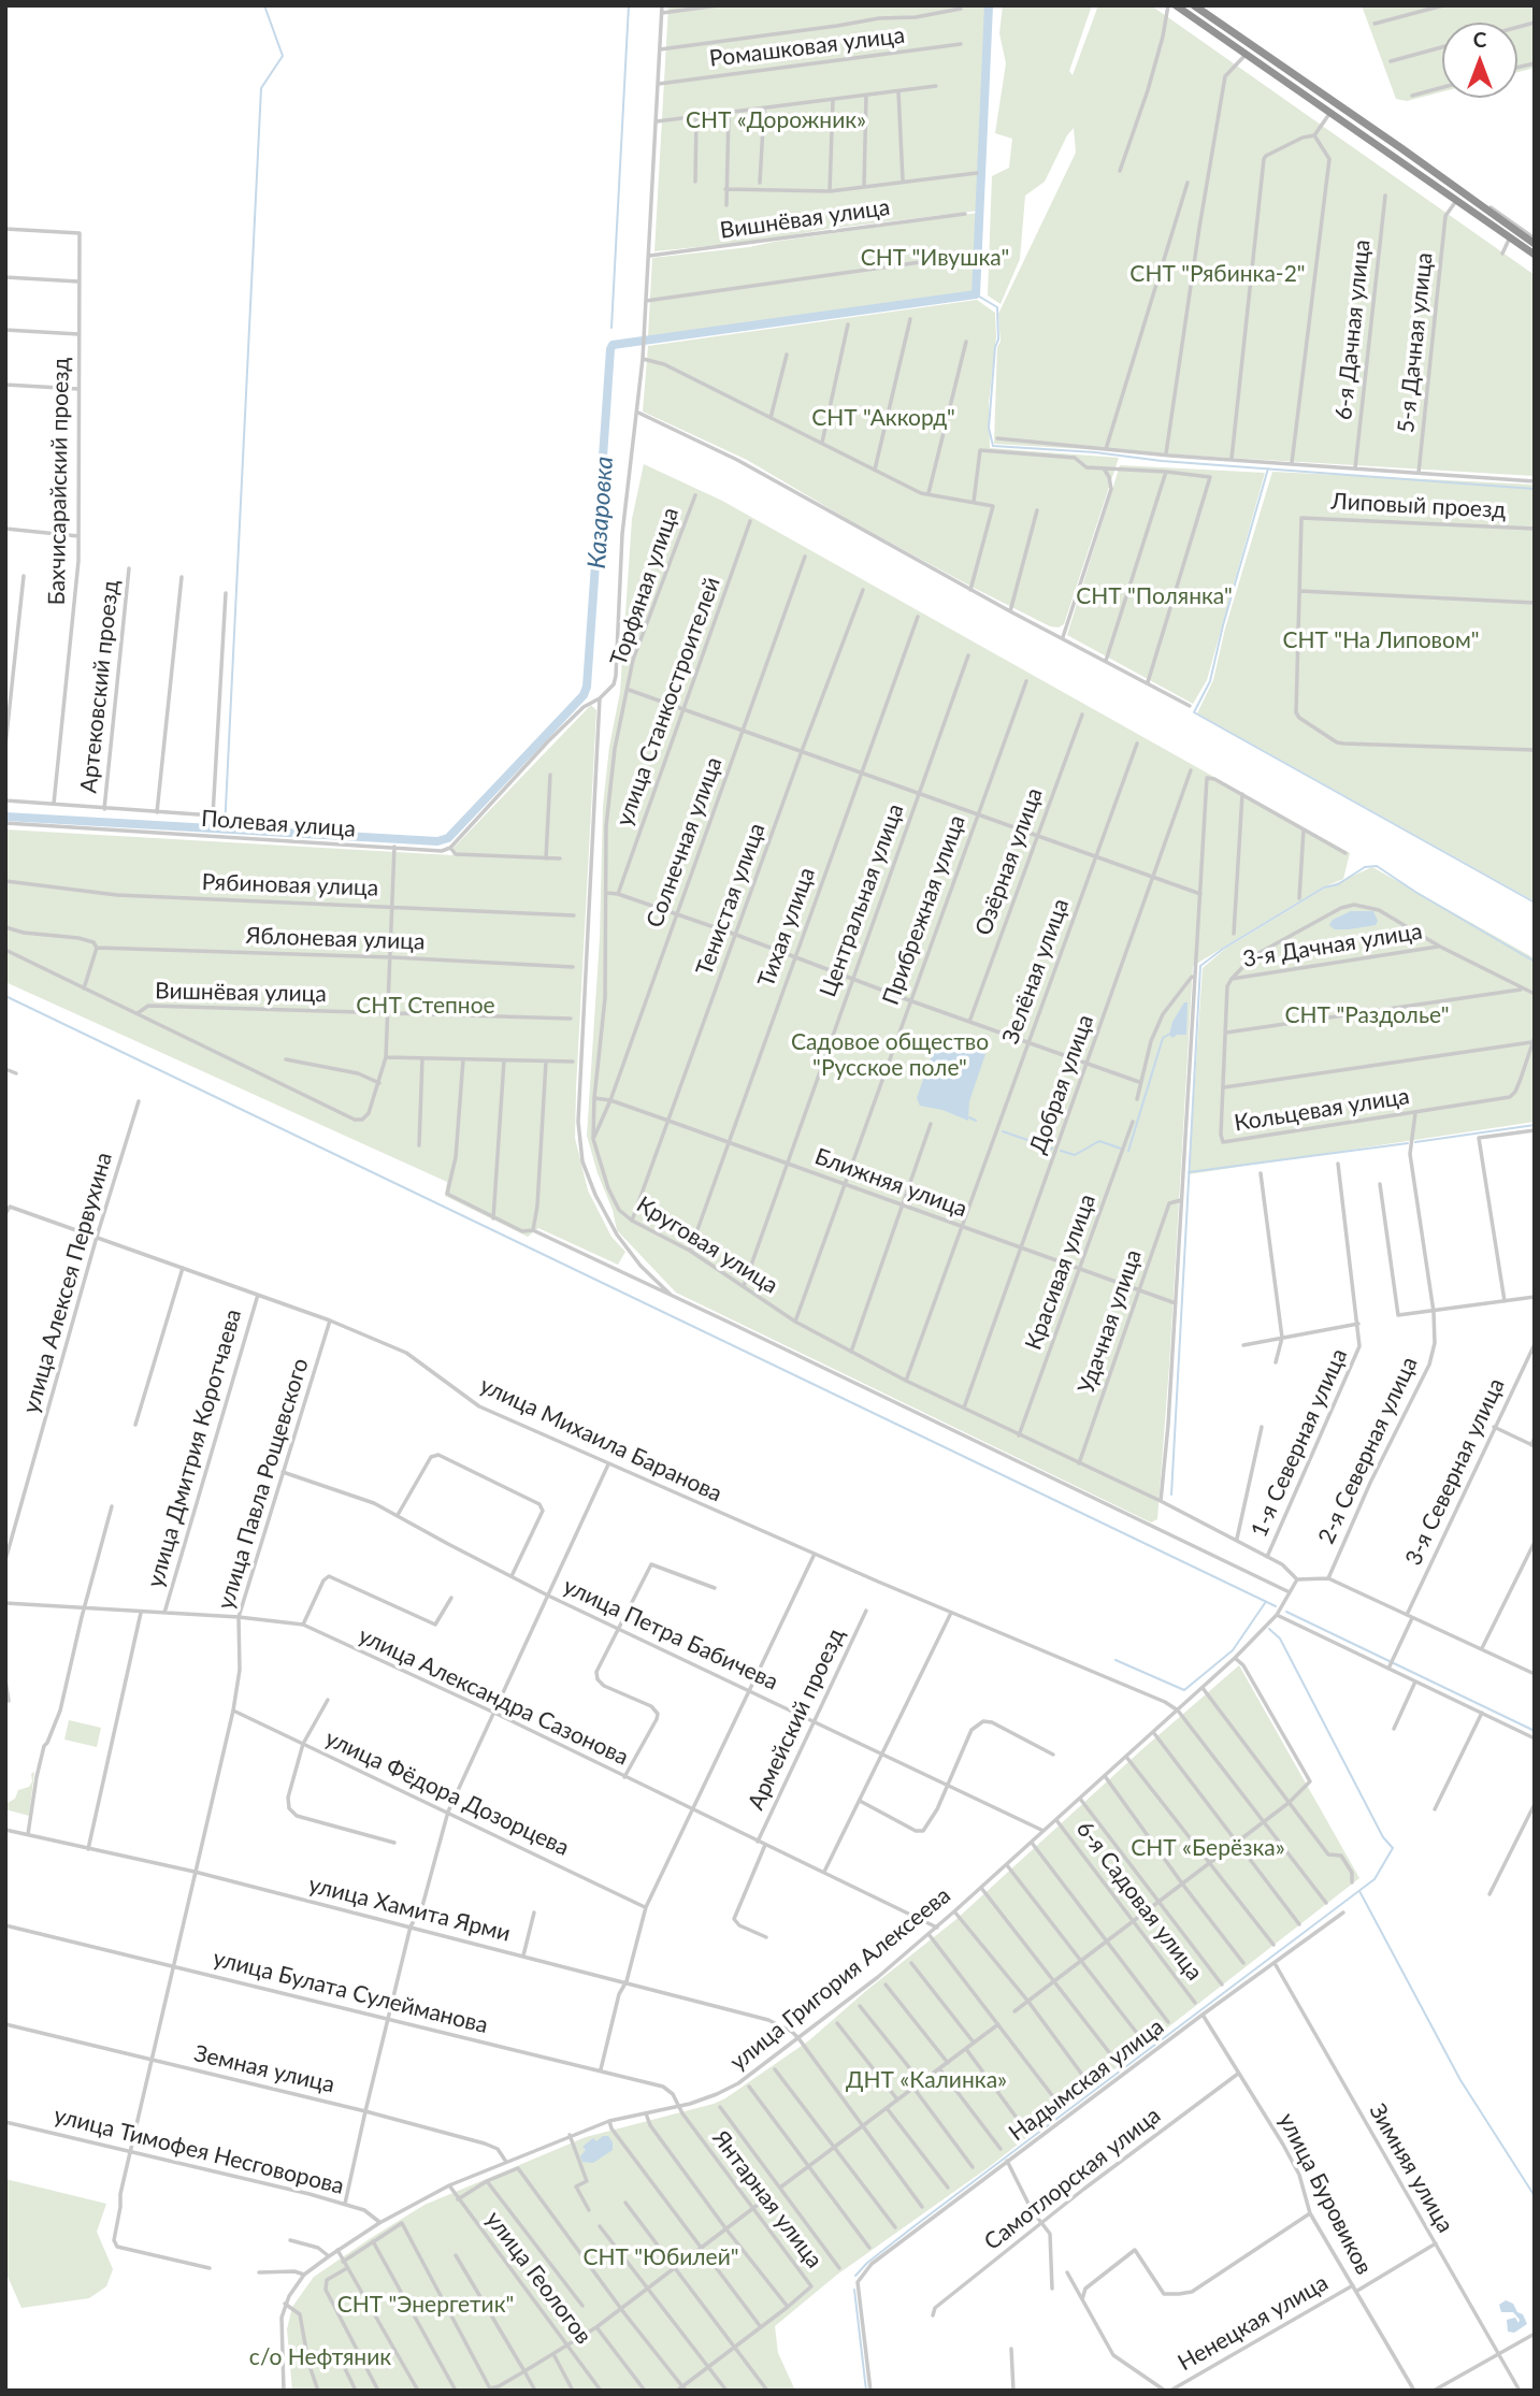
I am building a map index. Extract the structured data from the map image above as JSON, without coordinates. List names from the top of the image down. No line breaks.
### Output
{"streets":{"street":["Ромашковая улица","Вишнёвая улица","6-я Дачная улица","5-я Дачная улица","Бахчисарайский проезд","Липовый проезд","Торфяная улица","Артековский проезд","улица Станкостроителей","Полевая улица","Солнечная улица","Озёрная улица","Рябиновая улица","Тенистая улица","Центральная улица","Прибрежная улица","Тихая улица","Яблоневая улица","3-я Дачная улица","Зелёная улица","Добрая улица","Кольцевая улица","Ближняя улица","Круговая улица","Красивая улица","улица Алексея Первухина","Удачная улица","улица Михаила Баранова","1-я Северная улица","улица Дмитрия Коротчаева","2-я Северная улица","3-я Северная улица","улица Павла Рощевского","улица Петра Бабичева","улица Александра Сазонова","Армейский проезд","улица Фёдора Дозорцева","6-я Садовая улица","улица Хамита Ярми","улица Григория Алексеева","улица Булата Сулейманова","Земная улица","Надымская улица","улица Тимофея Несговорова","Зимняя улица","Самотлорская улица","улица Буровиков","Янтарная улица","улица Геологов","Ненецкая улица"]},"crossings":[["Торфяная улица","Круговая улица"],["Солнечная улица","Ближняя улица"],["Солнечная улица","Круговая улица"],["Тенистая улица","Ближняя улица"],["Тенистая улица","Круговая улица"],["Центральная улица","Ближняя улица"],["Центральная улица","Круговая улица"],["Прибрежная улица","Ближняя улица"],["Прибрежная улица","Круговая улица"],["Тихая улица","Ближняя улица"],["Тихая улица","Круговая улица"],["3-я Дачная улица","Кольцевая улица"],["Зелёная улица","Ближняя улица"],["Зелёная улица","Круговая улица"],["Добрая улица","Ближняя улица"],["Добрая улица","Круговая улица"],["Кольцевая улица","2-я Северная улица"],["Ближняя улица","Круговая улица"],["Ближняя улица","Красивая улица"],["Ближняя улица","Удачная улица"],["Круговая улица","Красивая улица"],["Круговая улица","Удачная улица"],["Круговая улица","1-я Северная улица"],["Круговая улица","улица Григория Алексеева"],["улица Алексея Первухина","улица Михаила Баранова"],["улица Михаила Баранова","улица Дмитрия Коротчаева"],["улица Михаила Баранова","улица Павла Рощевского"],["улица Михаила Баранова","улица Григория Алексеева"],["улица Дмитрия Коротчаева","улица Александра Сазонова"],["улица Дмитрия Коротчаева","улица Хамита Ярми"],["улица Павла Рощевского","улица Петра Бабичева"],["улица Павла Рощевского","улица Александра Сазонова"],["улица Павла Рощевского","улица Фёдора Дозорцева"],["улица Павла Рощевского","улица Хамита Ярми"],["улица Павла Рощевского","улица Булата Сулейманова"],["улица Павла Рощевского","Земная улица"],["улица Павла Рощевского","улица Тимофея Несговорова"],["улица Петра Бабичева","Армейский проезд"],["улица Петра Бабичева","улица Григория Алексеева"],["улица Александра Сазонова","Армейский проезд"],["улица Александра Сазонова","улица Григория Алексеева"],["6-я Садовая улица","улица Григория Алексеева"],["улица Хамита Ярми","улица Григория Алексеева"],["улица Григория Алексеева","улица Булата Сулейманова"],["улица Григория Алексеева","Земная улица"],["улица Григория Алексеева","улица Тимофея Несговорова"],["улица Григория Алексеева","Янтарная улица"],["улица Григория Алексеева","улица Геологов"],["улица Булата Сулейманова","Янтарная улица"],["Надымская улица","Зимняя улица"],["Надымская улица","улица Буровиков"],["Зимняя улица","Ненецкая улица"],["Самотлорская улица","улица Буровиков"],["улица Буровиков","Ненецкая улица"]],"water":["Казаровка"],"parks":["СНТ «Дорожник»","СНТ \"Ивушка\"","СНТ \"Рябинка-2\"","СНТ \"Аккорд\"","СНТ \"Полянка\"","СНТ \"На Липовом\"","СНТ Степное","СНТ \"Раздолье\"","Садовое общество \"Русское поле\"","СНТ «Берёзка»","ДНТ «Калинка»","СНТ \"Юбилей\"","СНТ \"Энергетик\"","с/о Нефтяник"],"north":"top"}
